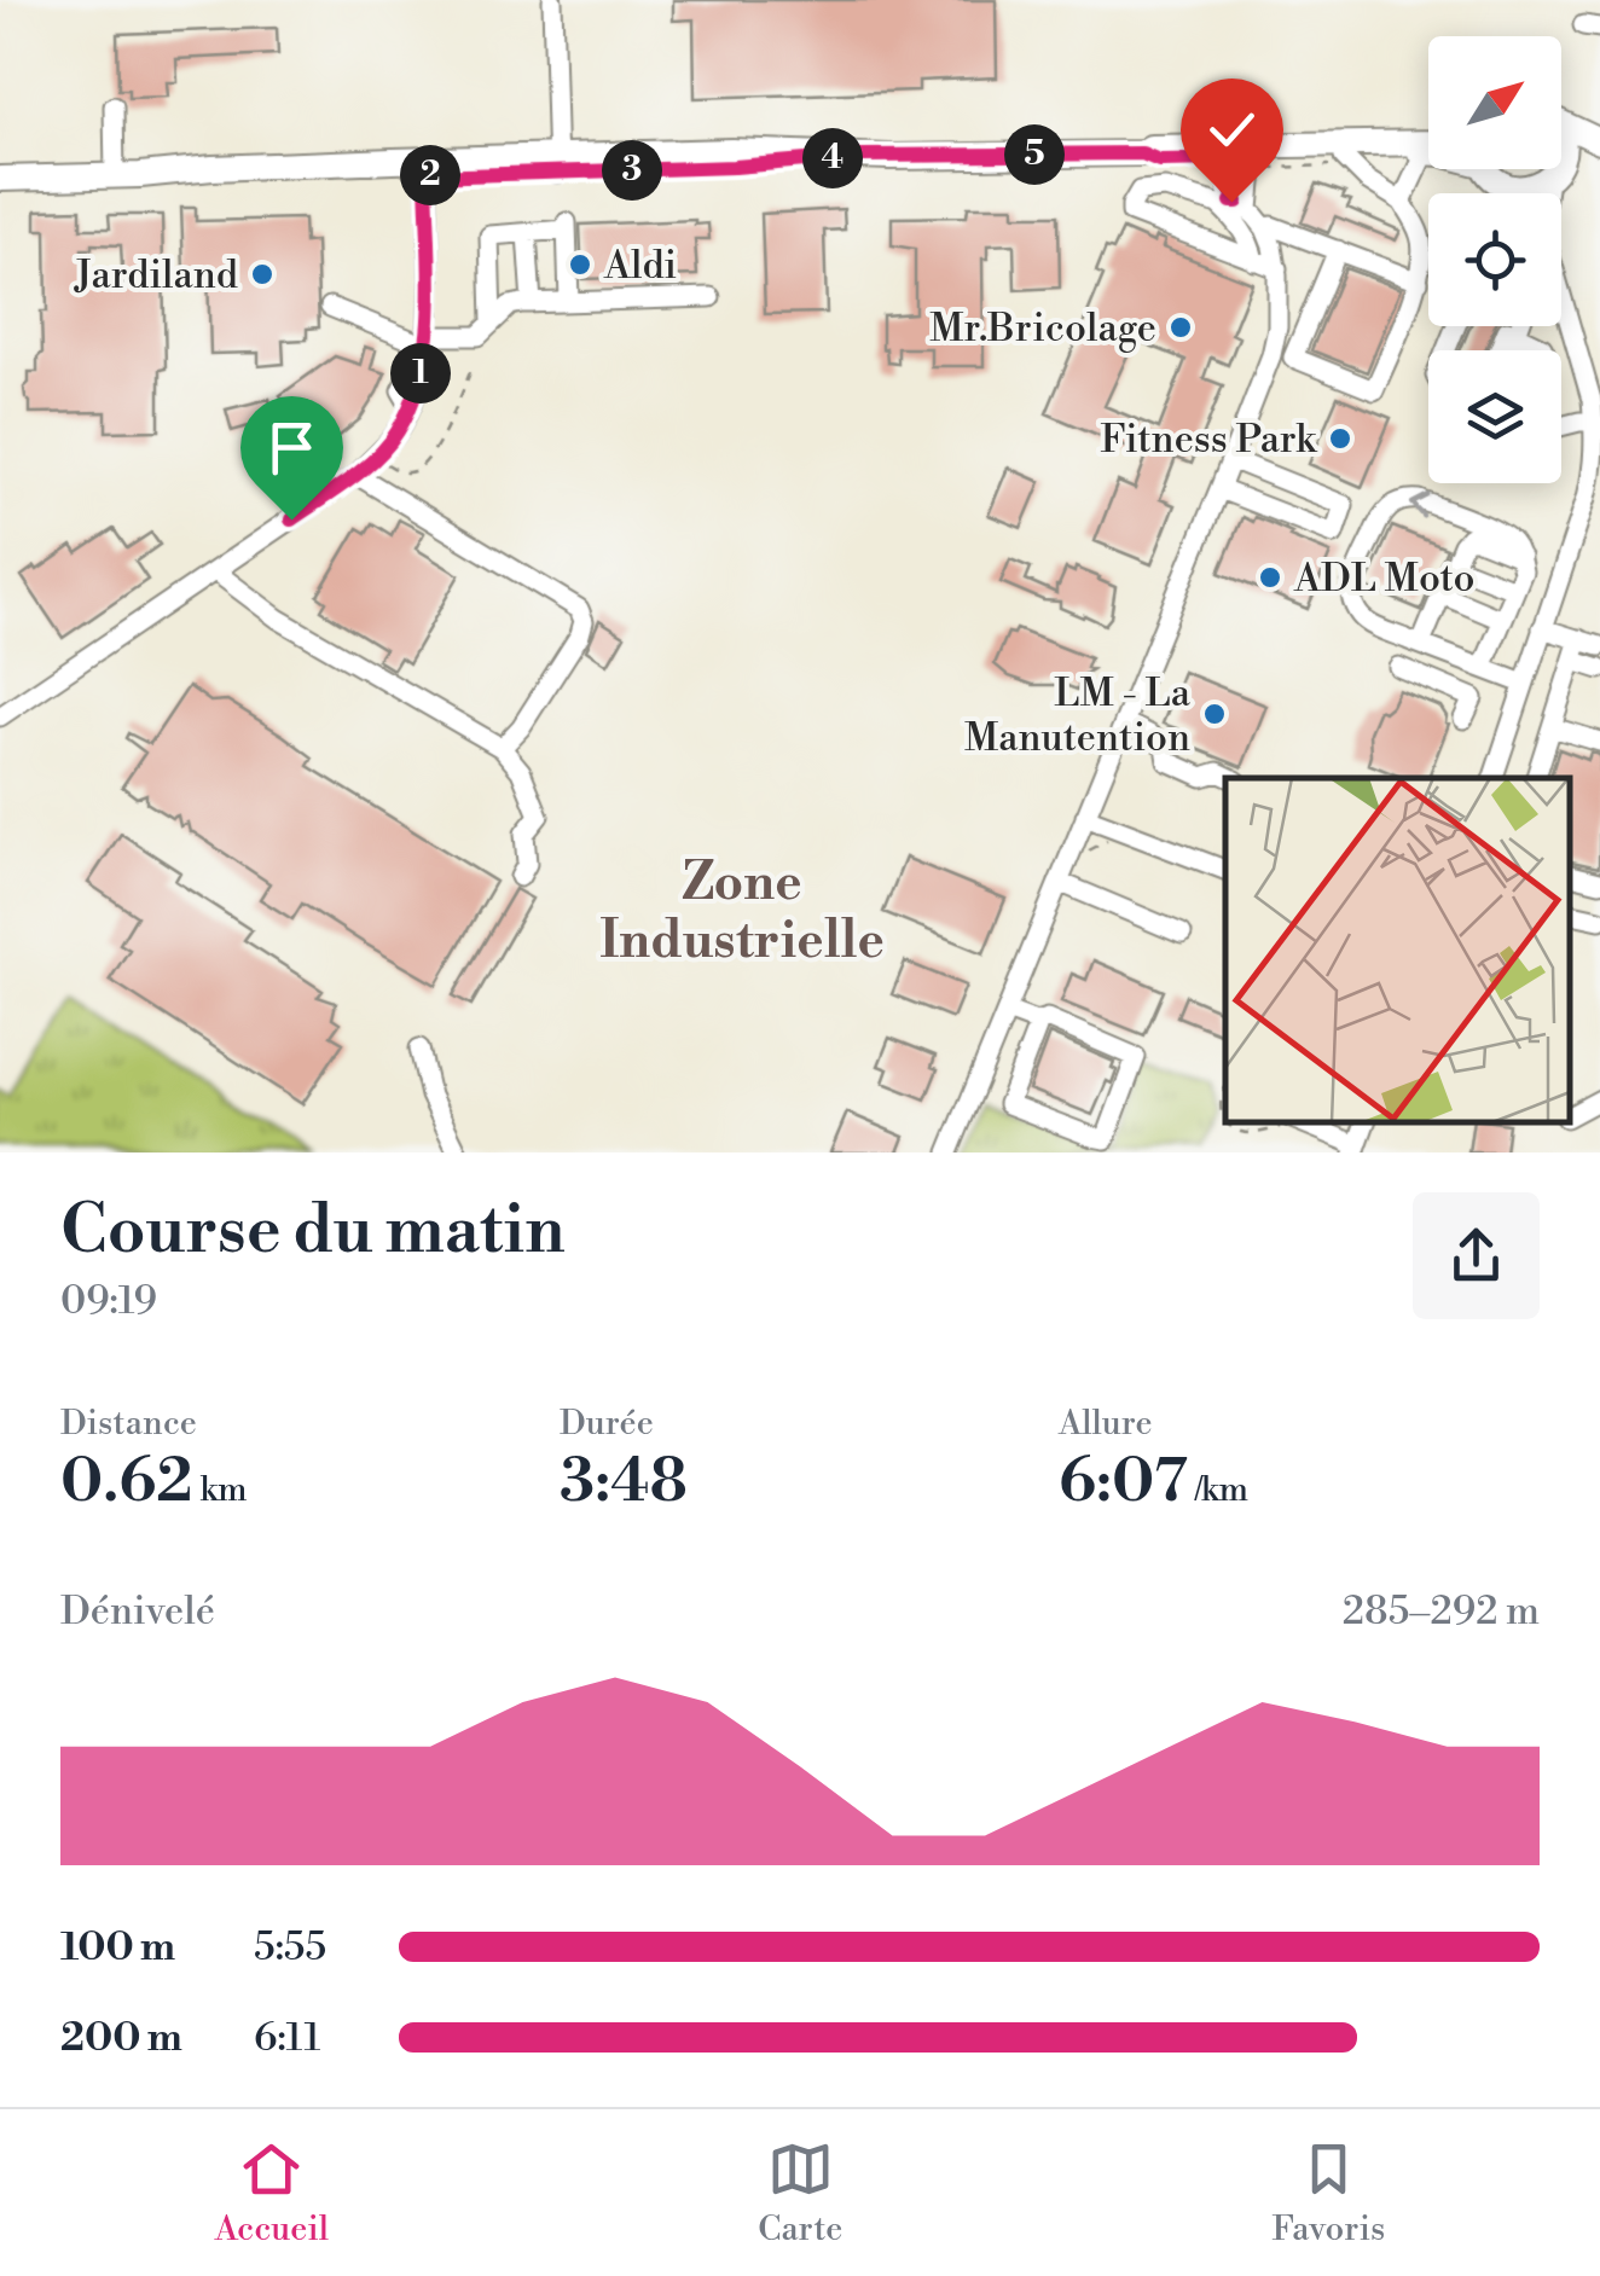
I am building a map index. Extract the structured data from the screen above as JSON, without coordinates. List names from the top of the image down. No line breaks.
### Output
{"districts":["Zone Industrielle"],"places":["Aldi","Jardiland","Mr.Bricolage","Fitness Park","ADL Moto","LM - La Manutention"],"north":"top right","page":{"pins":["5","4","3","2","1"],"heading":["Course du matin","09:19"],"stats":[["Distance","0.62 km"],["Durée","3:48"],["Allure","6:07 /km"]],"chart":["Dénivelé","285–292 m"],"list":[{"name":"100 m","note":"5:55"},{"name":"200 m","note":"6:11"}],"tabs":["Accueil","Carte","Favoris"]}}
